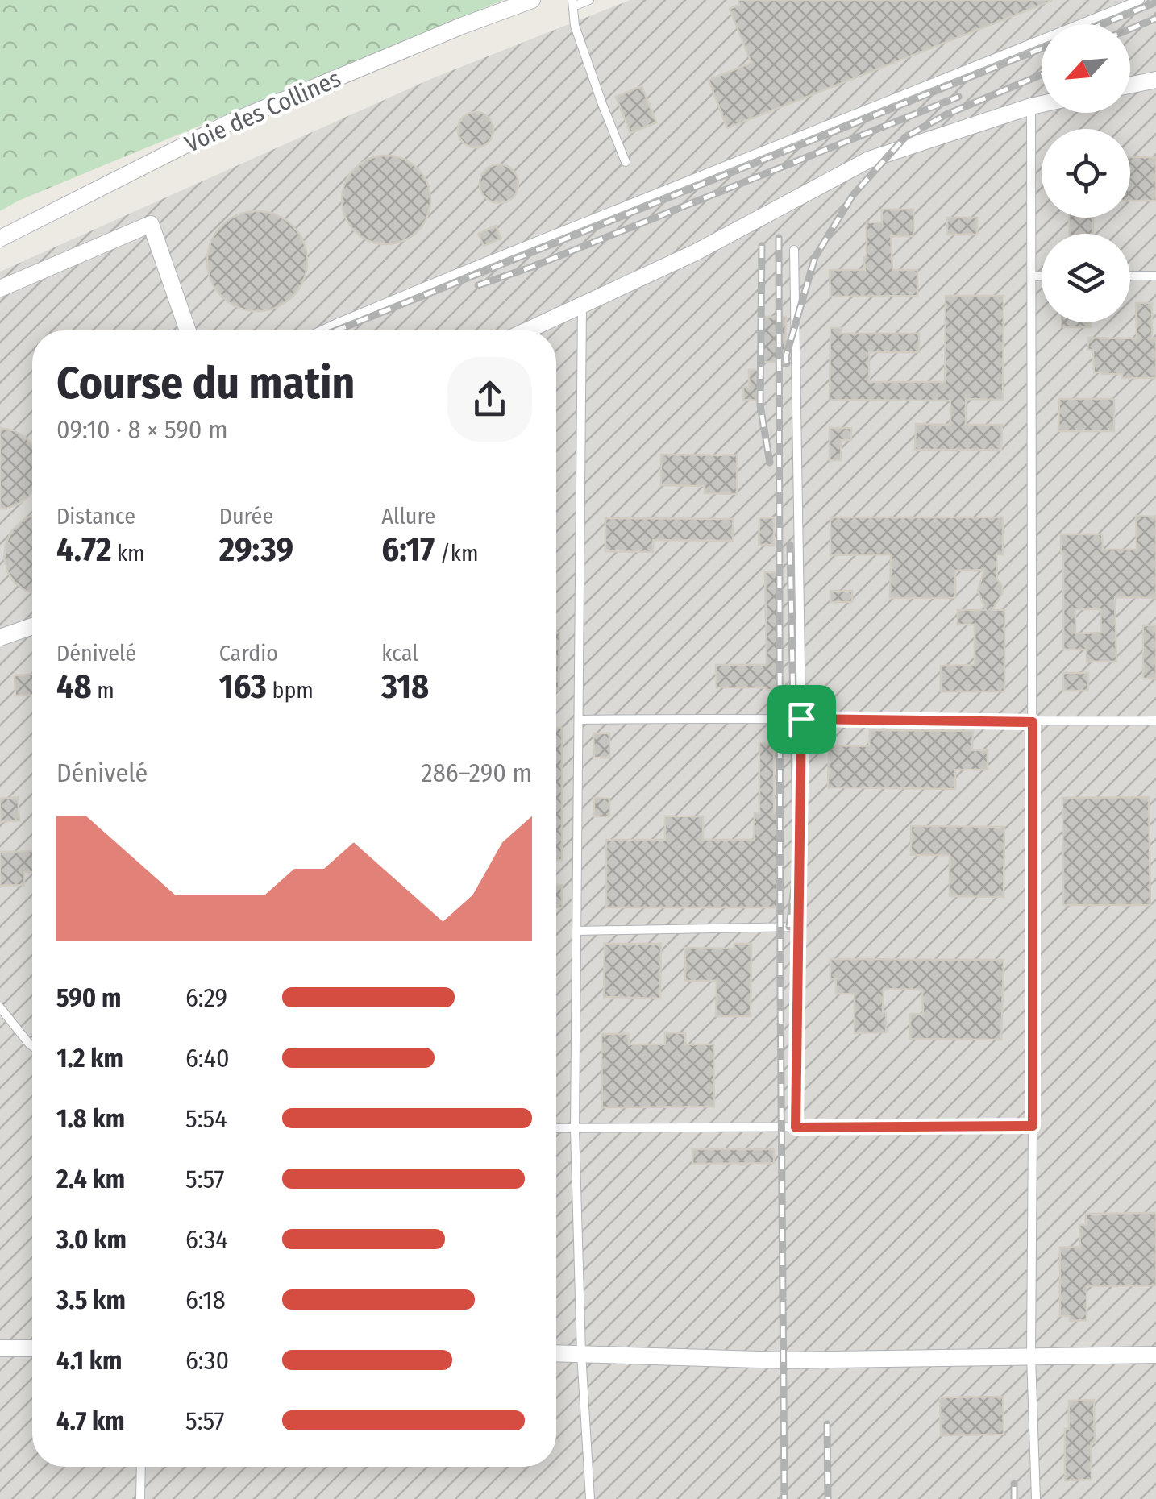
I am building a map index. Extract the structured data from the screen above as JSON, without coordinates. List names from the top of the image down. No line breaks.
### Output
{"streets":{"street":["Voie des Collines"]},"north":"bottom left","page":{"heading":["Course du matin","09:10 · 8 × 590 m"],"stats":[["Distance","4.72 km"],["Durée","29:39"],["Allure","6:17 /km"],["Dénivelé","48 m"],["Cardio","163 bpm"],["kcal","318"]],"chart":["Dénivelé","286–290 m"],"list":[{"name":"590 m","note":"6:29"},{"name":"1.2 km","note":"6:40"},{"name":"1.8 km","note":"5:54"},{"name":"2.4 km","note":"5:57"},{"name":"3.0 km","note":"6:34"},{"name":"3.5 km","note":"6:18"},{"name":"4.1 km","note":"6:30"},{"name":"4.7 km","note":"5:57"}]}}
